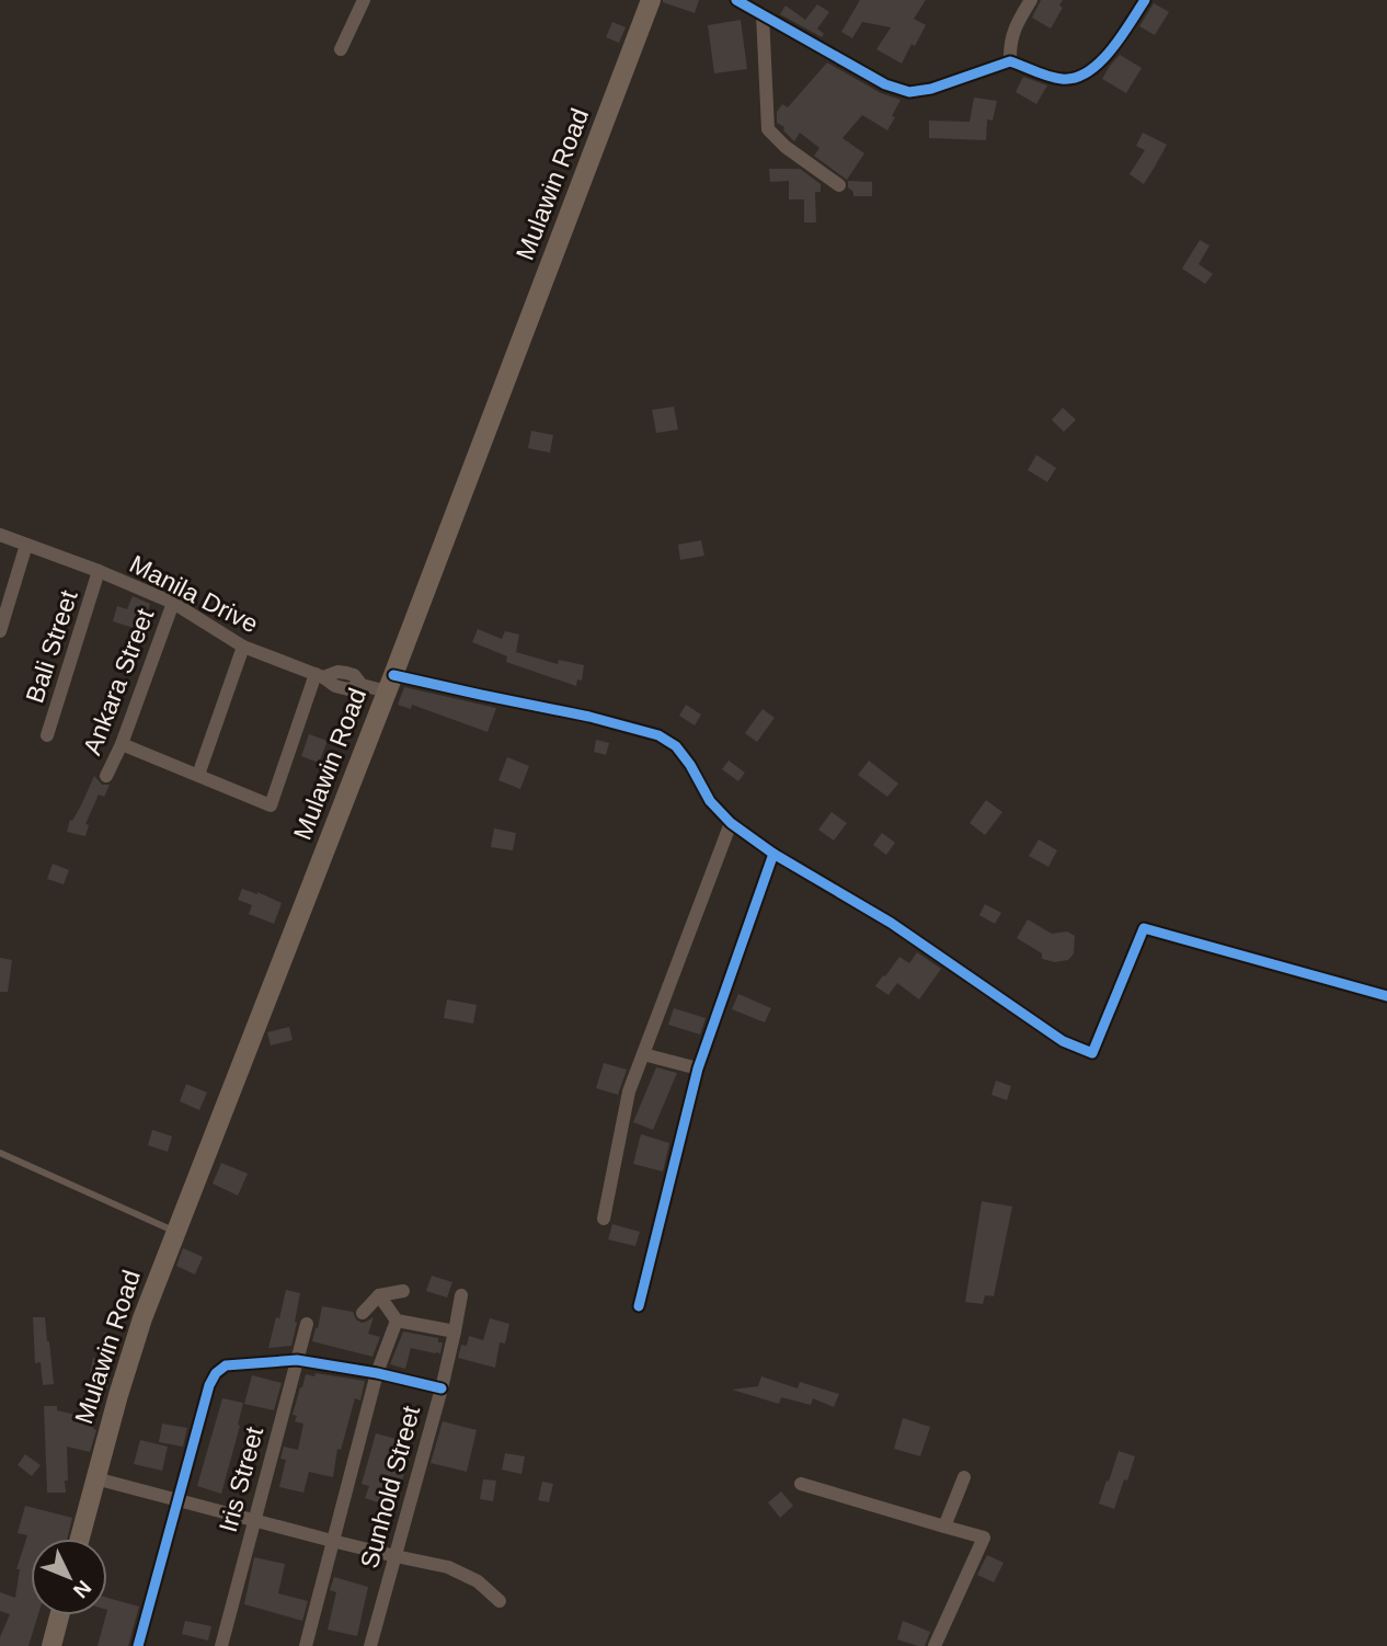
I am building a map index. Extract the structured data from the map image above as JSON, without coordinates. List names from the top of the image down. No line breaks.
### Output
{"streets":{"main road":["Mulawin Road"],"street":["Manila Drive","Bali Street","Ankara Street","Iris Street","Sunhold Street"]},"crossings":[["Mulawin Road","Manila Drive"],["Manila Drive","Bali Street"],["Manila Drive","Ankara Street"]],"north":"bottom right"}
